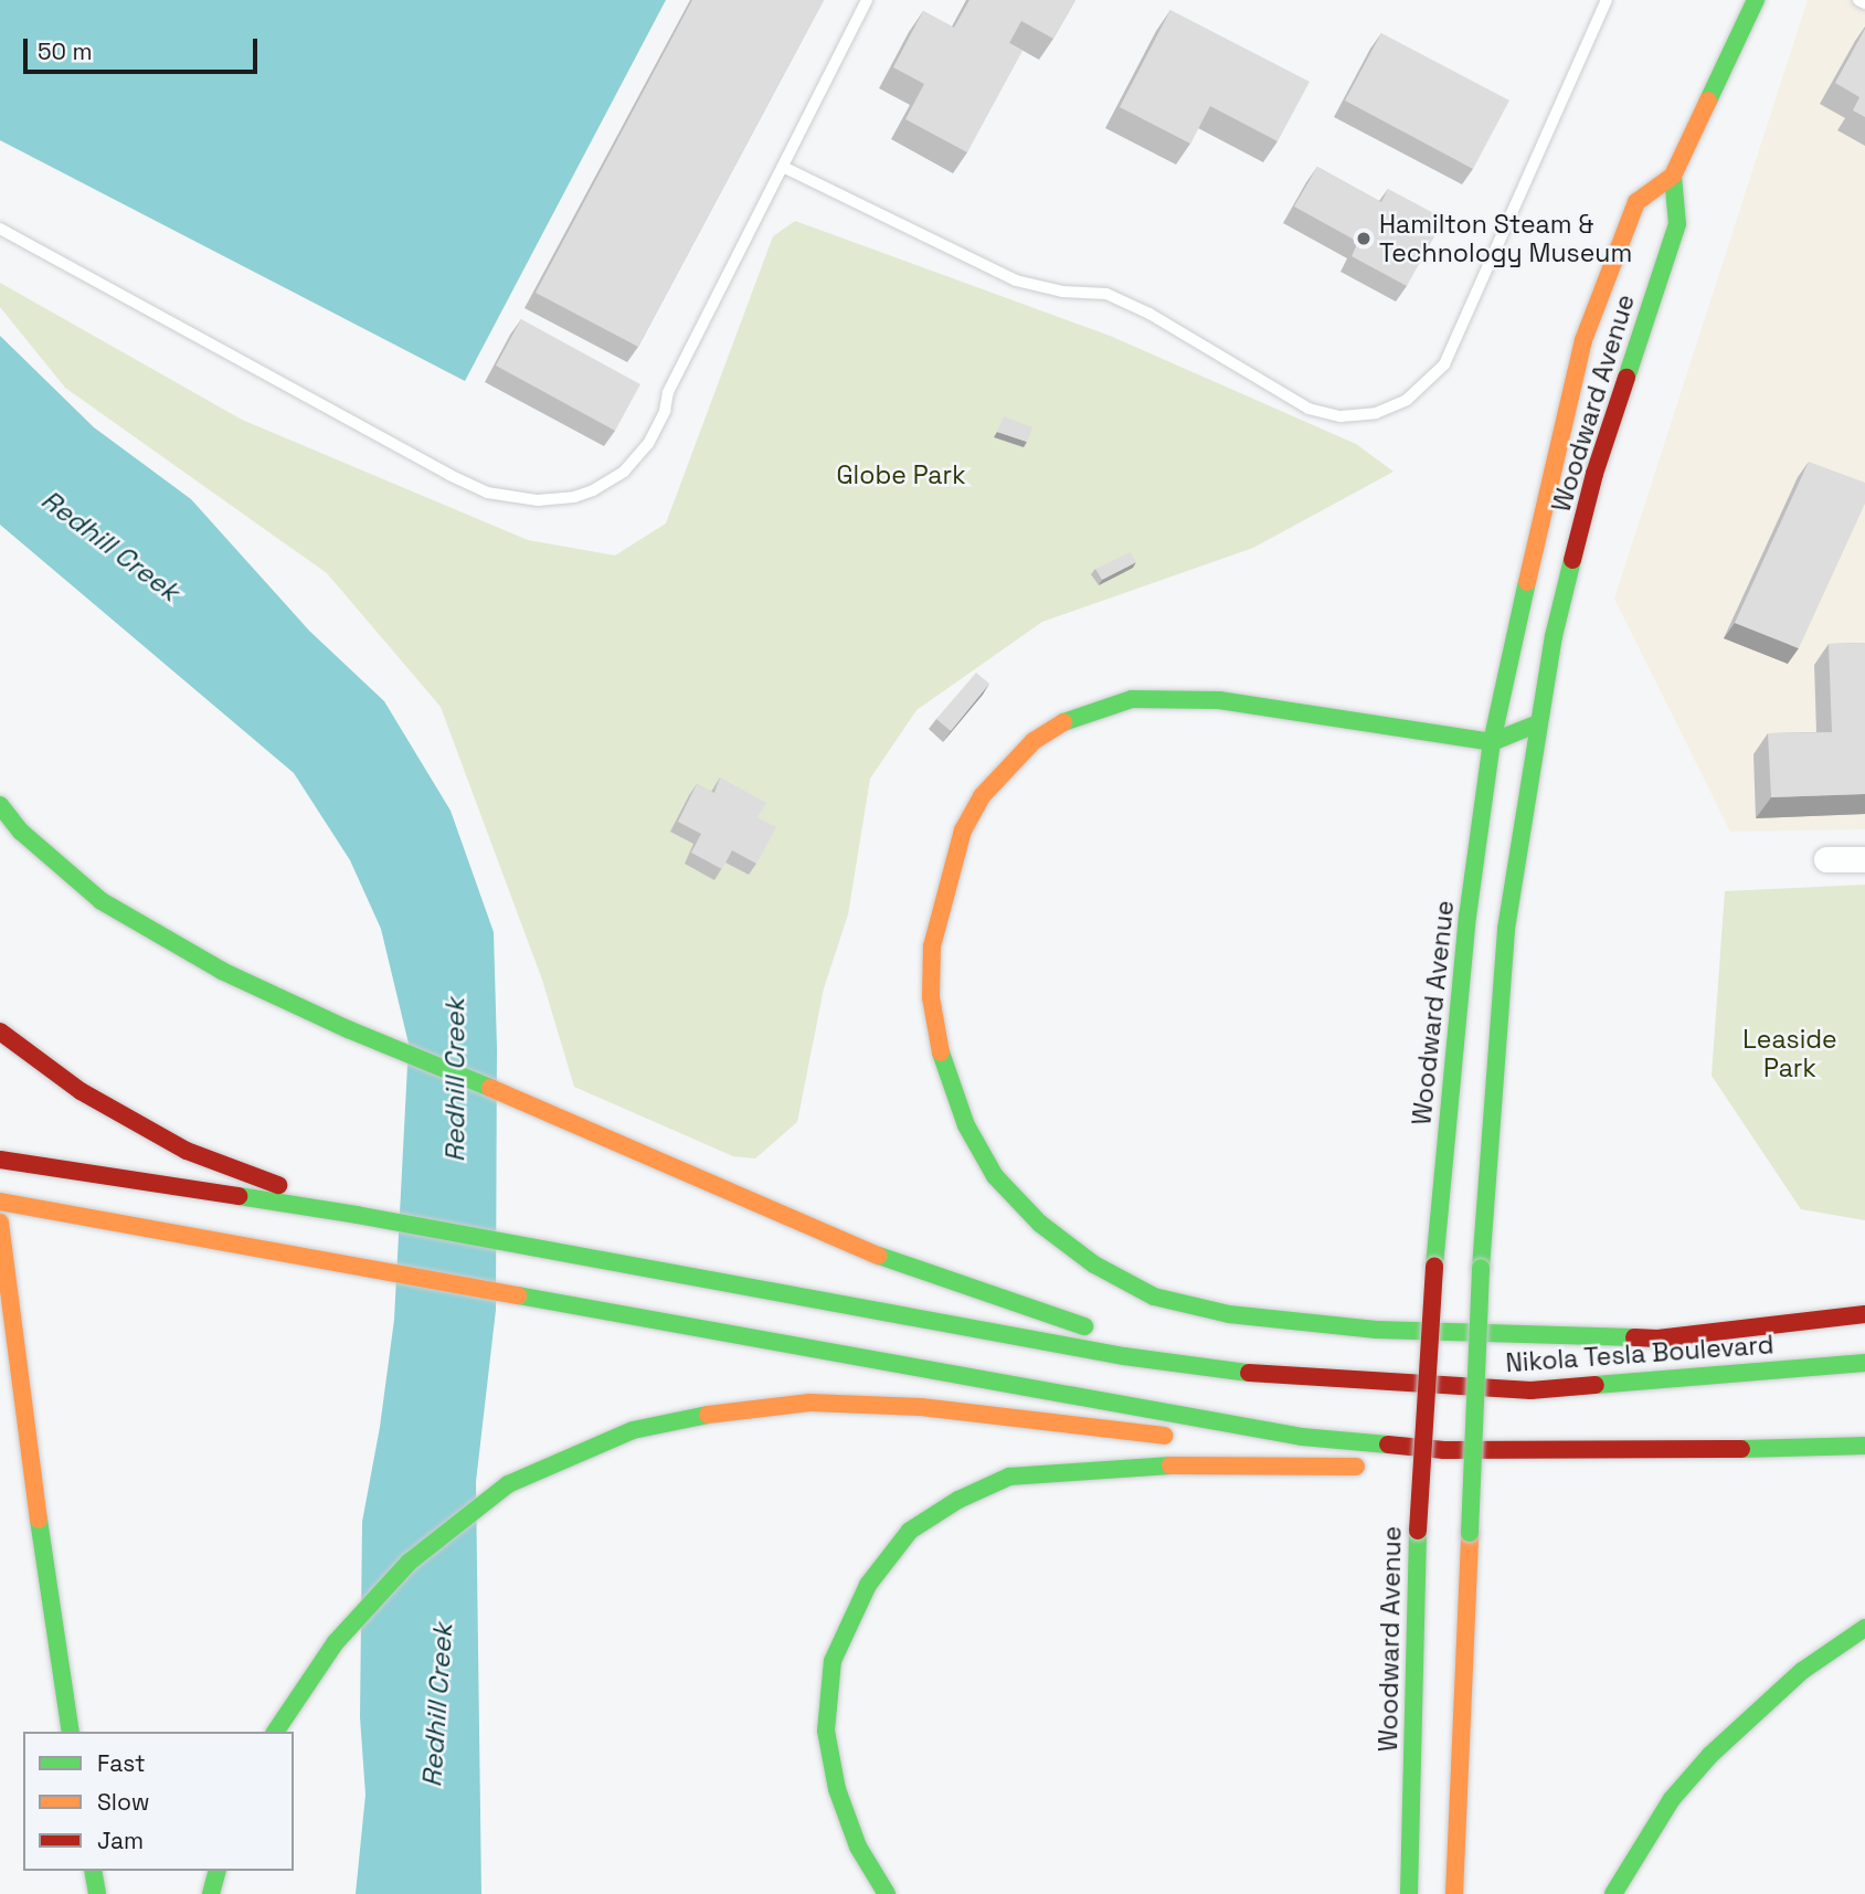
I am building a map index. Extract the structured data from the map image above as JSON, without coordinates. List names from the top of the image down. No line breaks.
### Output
{"streets":{"main road":["Woodward Avenue","Nikola Tesla Boulevard"]},"water":["Redhill Creek"],"parks":["Globe Park","Leaside Park"],"places":["Hamilton Steam & Technology Museum"],"legend":["Fast","Slow","Jam"],"scale_bar":"50 m"}
